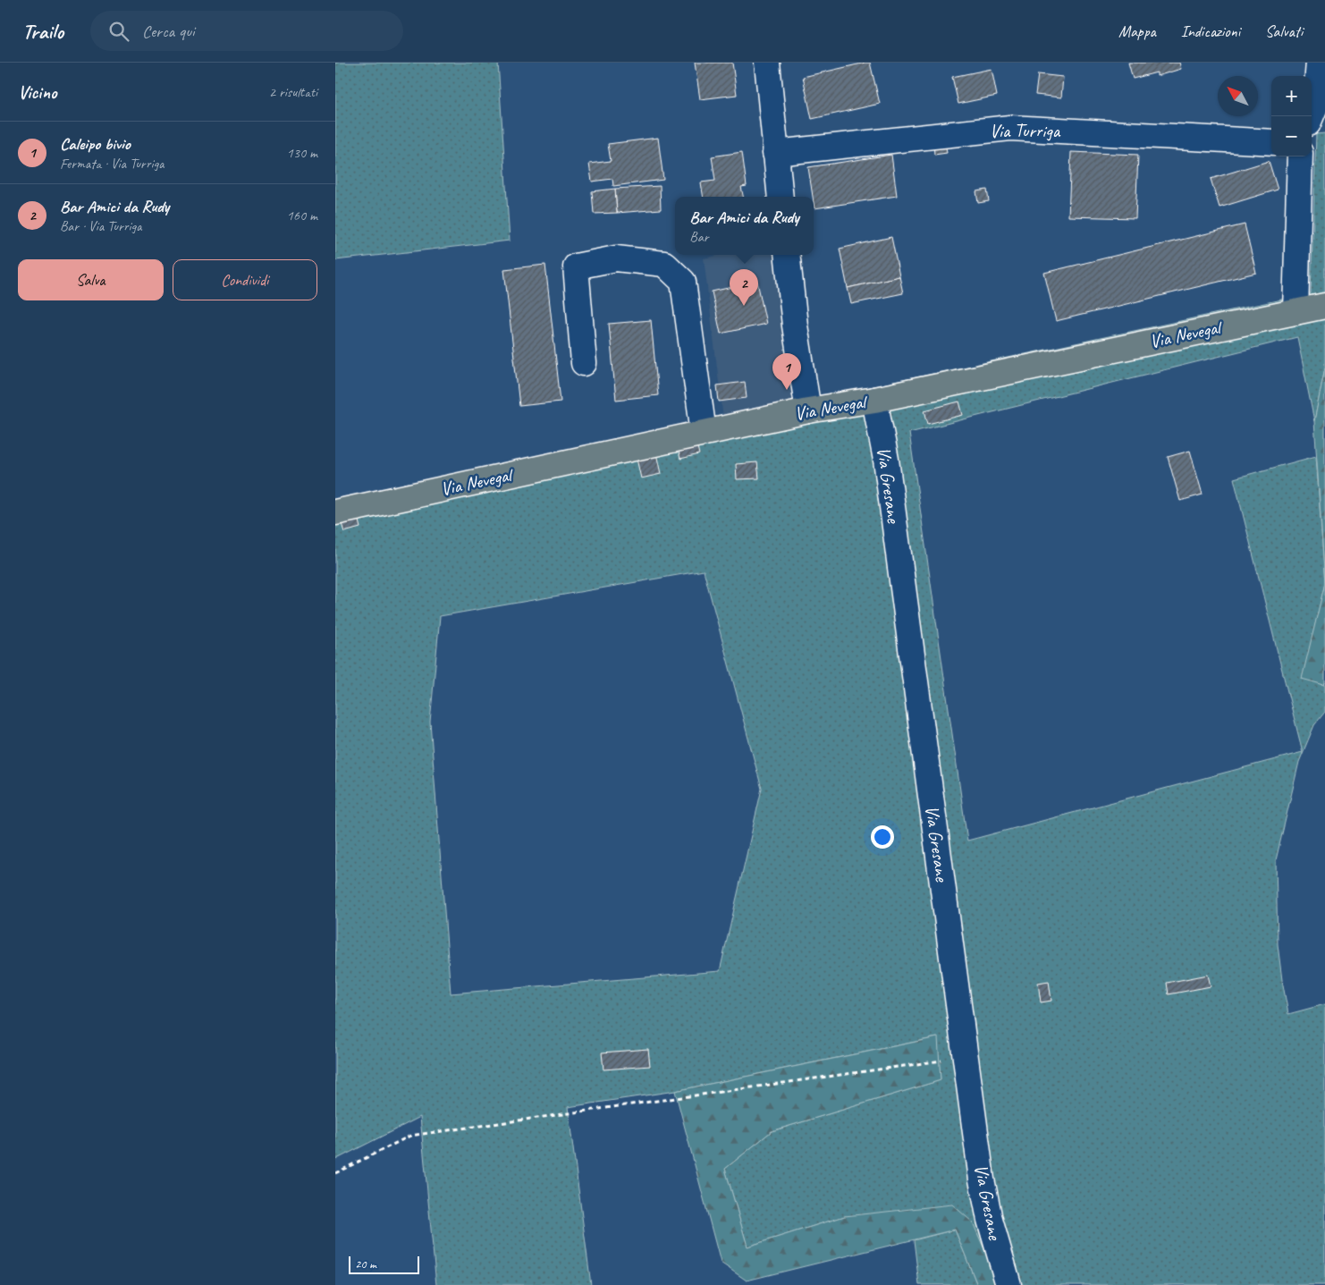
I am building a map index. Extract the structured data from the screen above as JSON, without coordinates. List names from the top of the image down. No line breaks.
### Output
{"streets":{"main road":["Via Nevegal"],"street":["Via Turriga","Via Gresane"]},"crossings":[["Via Nevegal","Via Gresane"]],"scale_bar":"20 m","north":"top left","page":{"header":"Trailo","search":"Cerca qui","nav":["Mappa","Indicazioni","Salvati"],"heading":["Vicino","2 risultati"],"map_buttons":["+","−"],"list":[{"mark":"1","name":"Caleipo bivio","note":"Fermata · Via Turriga","value":"130 m"},{"mark":"2","name":"Bar Amici da Rudy","note":"Bar · Via Turriga","value":"160 m"}],"popup":["Bar Amici da Rudy","Bar"],"buttons":["Salva","Condividi"],"pins":["2","1"],"scale":"20 m"}}
